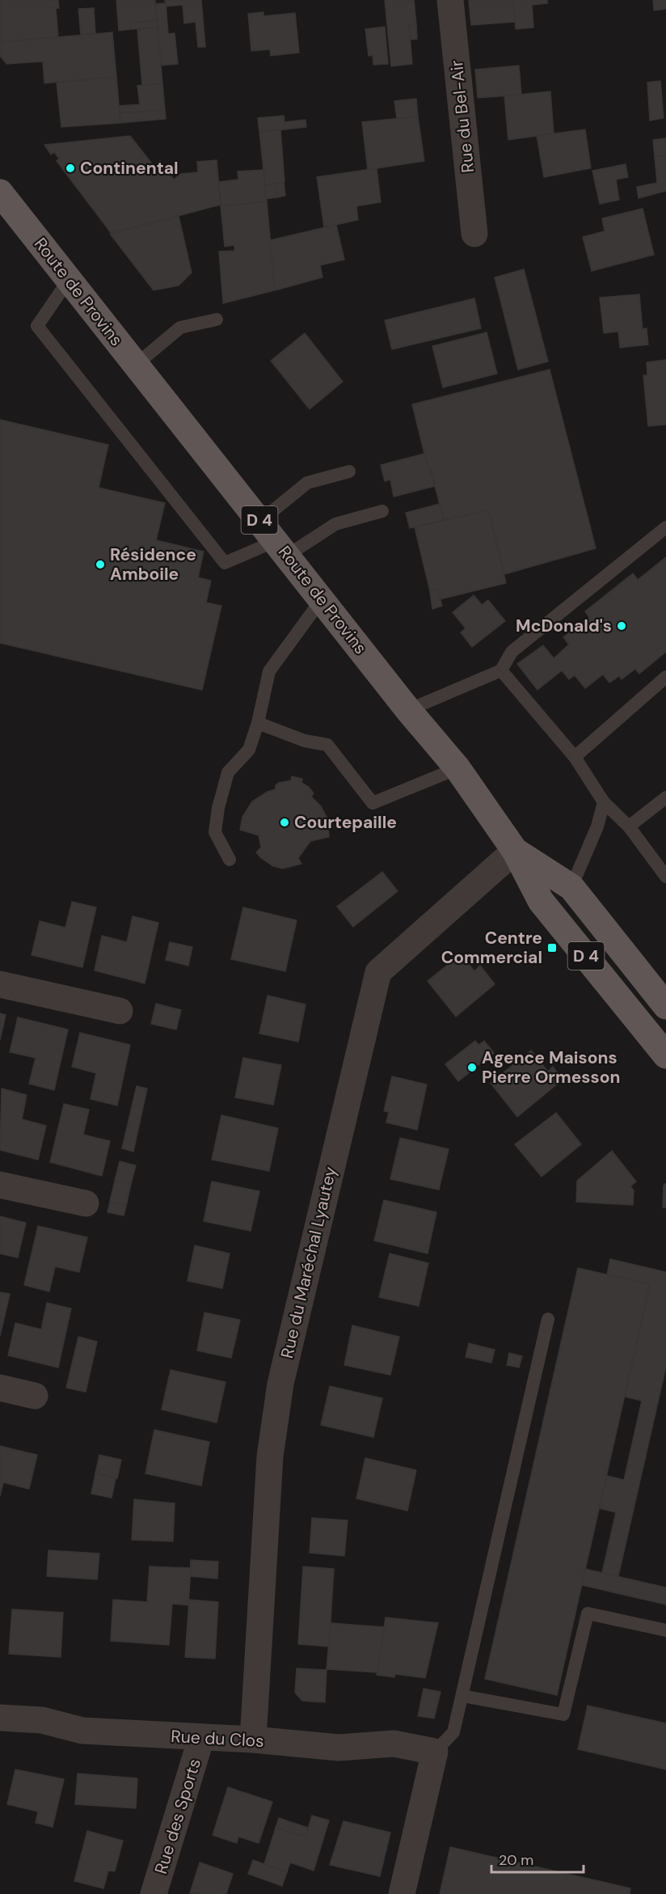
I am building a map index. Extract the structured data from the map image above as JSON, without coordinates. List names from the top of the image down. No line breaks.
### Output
{"streets":{"main road":["Route de Provins","D 4"],"street":["Rue du Bel-Air","Rue du Maréchal Lyautey","Rue du Clos","Rue des Sports"]},"crossings":[["Route de Provins","Rue du Maréchal Lyautey"],["Rue du Maréchal Lyautey","Rue du Clos"],["Rue du Clos","Rue des Sports"]],"places":{"other":["Continental","Résidence Amboile","McDonald's","Courtepaille","Agence Maisons Pierre Ormesson"],"transit":["Centre Commercial"]},"scale_bar":"20 m"}
